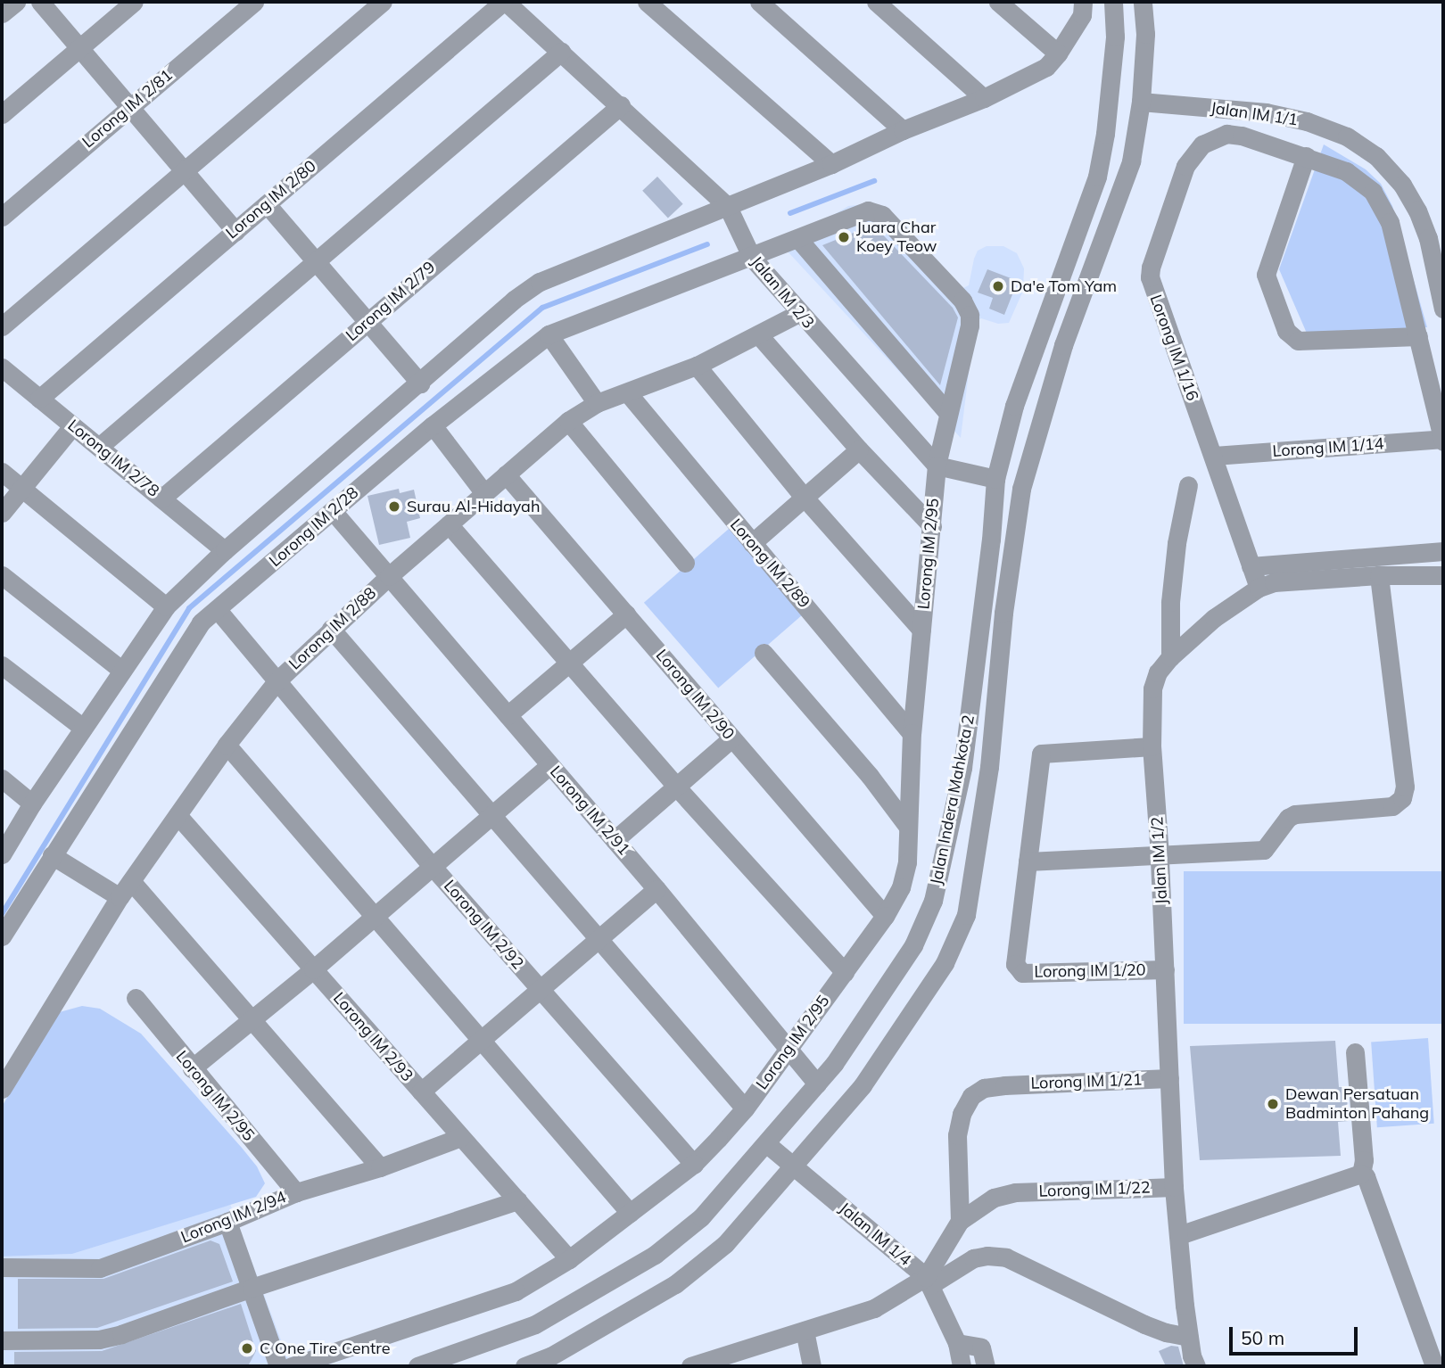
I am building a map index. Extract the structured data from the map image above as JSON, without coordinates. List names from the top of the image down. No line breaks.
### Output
{"streets":{"street":["Lorong IM 2/81","Jalan IM 1/1","Lorong IM 2/80","Jalan IM 2/3","Lorong IM 2/79","Lorong IM 1/16","Lorong IM 1/14","Lorong IM 2/78","Lorong IM 2/28","Lorong IM 2/95","Lorong IM 2/89","Lorong IM 2/88","Lorong IM 2/90","Jalan Indera Mahkota 2","Lorong IM 2/91","Jalan IM 1/2","Lorong IM 2/92","Lorong IM 1/20","Lorong IM 2/93","Lorong IM 1/21","Lorong IM 1/22","Lorong IM 2/94","Jalan IM 1/4"]},"crossings":[["Jalan IM 1/1","Jalan Indera Mahkota 2"],["Lorong IM 2/80","Jalan IM 2/3"],["Lorong IM 2/80","Lorong IM 2/78"],["Jalan IM 2/3","Lorong IM 2/79"],["Jalan IM 2/3","Lorong IM 2/28"],["Jalan IM 2/3","Lorong IM 2/95"],["Jalan IM 2/3","Lorong IM 2/88"],["Lorong IM 2/79","Lorong IM 2/78"],["Lorong IM 1/16","Lorong IM 1/14"],["Lorong IM 1/16","Jalan IM 1/2"],["Lorong IM 2/28","Lorong IM 2/95"],["Lorong IM 2/28","Lorong IM 2/91"],["Lorong IM 2/28","Lorong IM 2/92"],["Lorong IM 2/95","Lorong IM 2/89"],["Lorong IM 2/95","Lorong IM 2/90"],["Lorong IM 2/95","Lorong IM 2/91"],["Lorong IM 2/95","Lorong IM 2/92"],["Lorong IM 2/95","Lorong IM 2/93"],["Lorong IM 2/95","Lorong IM 2/94"],["Lorong IM 2/89","Lorong IM 2/88"],["Lorong IM 2/88","Lorong IM 2/90"],["Lorong IM 2/88","Lorong IM 2/91"],["Lorong IM 2/88","Lorong IM 2/92"],["Lorong IM 2/88","Lorong IM 2/93"],["Jalan Indera Mahkota 2","Lorong IM 2/91"],["Jalan Indera Mahkota 2","Jalan IM 1/4"],["Jalan IM 1/2","Lorong IM 1/20"],["Jalan IM 1/2","Lorong IM 1/21"],["Jalan IM 1/2","Lorong IM 1/22"],["Lorong IM 2/93","Lorong IM 2/94"],["Lorong IM 1/21","Lorong IM 1/22"]],"places":["Juara Char Koey Teow","Da'e Tom Yam","Surau Al-Hidayah","Dewan Persatuan Badminton Pahang","C One Tire Centre"],"scale_bar":"50 m"}
